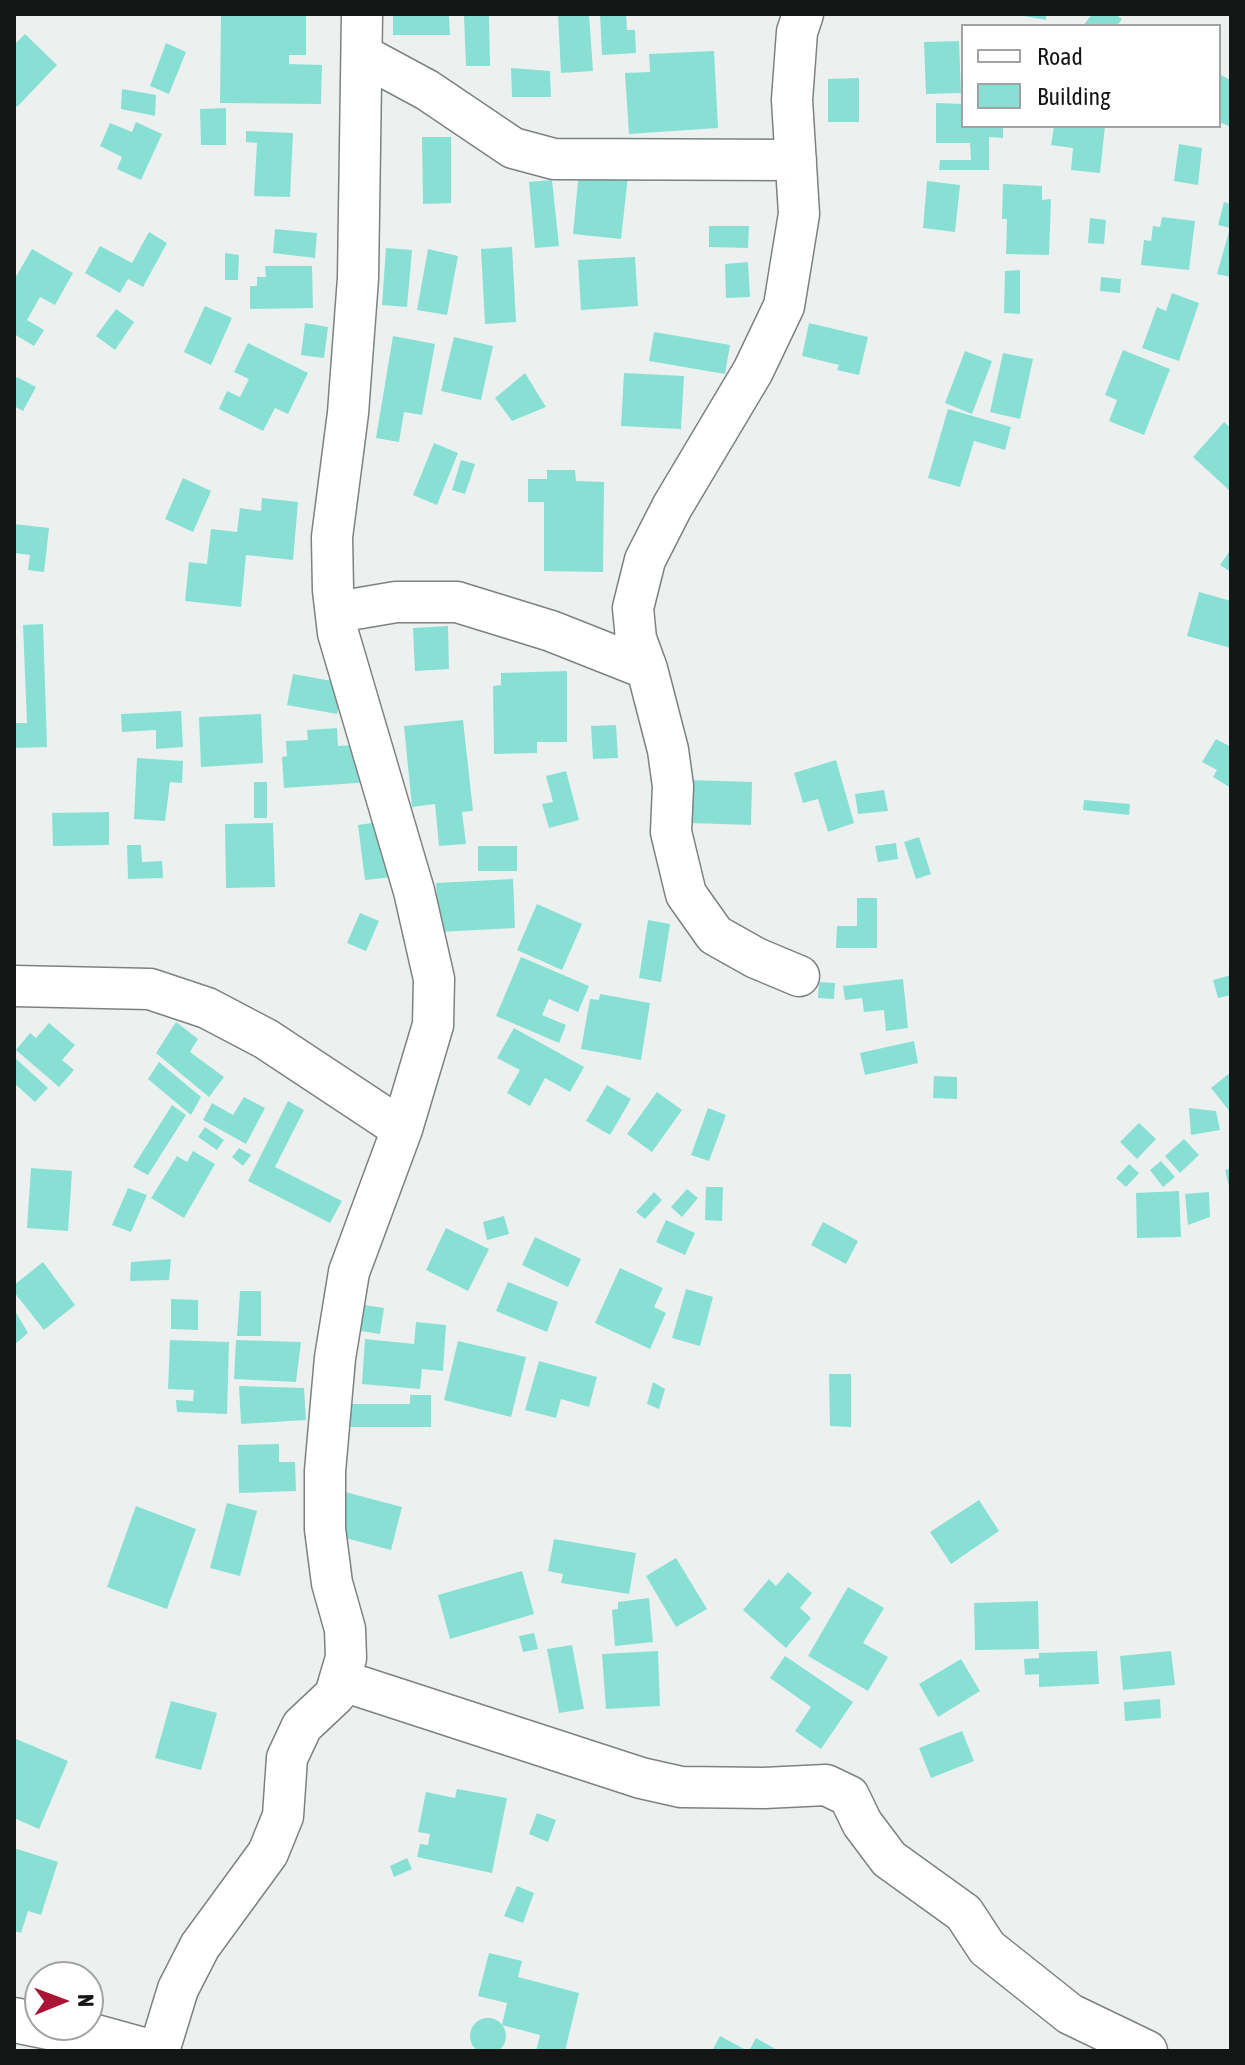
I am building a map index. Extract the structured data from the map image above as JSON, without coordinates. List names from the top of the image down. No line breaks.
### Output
{"legend":["Road","Building"],"north":"right"}
